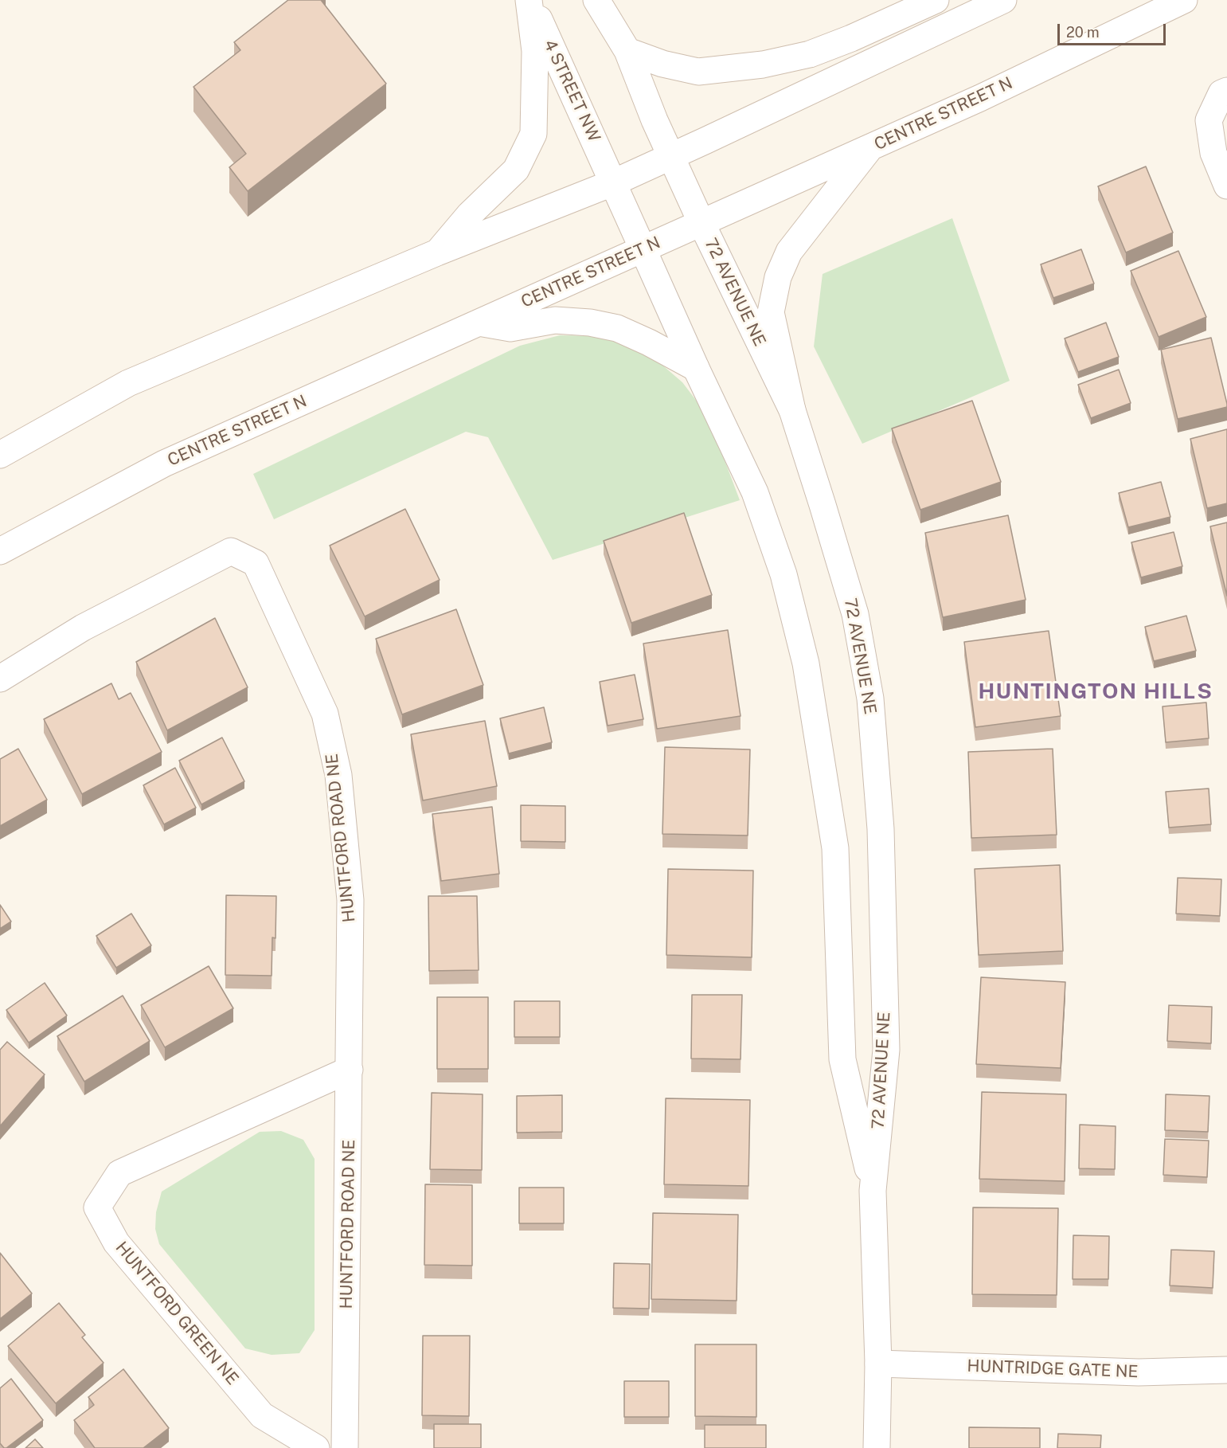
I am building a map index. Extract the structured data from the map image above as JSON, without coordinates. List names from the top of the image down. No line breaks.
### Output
{"streets":{"street":["4 STREET NW","CENTRE STREET N","72 AVENUE NE","HUNTFORD ROAD NE","HUNTFORD GREEN NE","HUNTRIDGE GATE NE"]},"crossings":[["4 STREET NW","72 AVENUE NE"],["CENTRE STREET N","72 AVENUE NE"],["72 AVENUE NE","HUNTRIDGE GATE NE"],["HUNTFORD ROAD NE","HUNTFORD GREEN NE"]],"districts":["HUNTINGTON HILLS"],"scale_bar":"20 m"}
